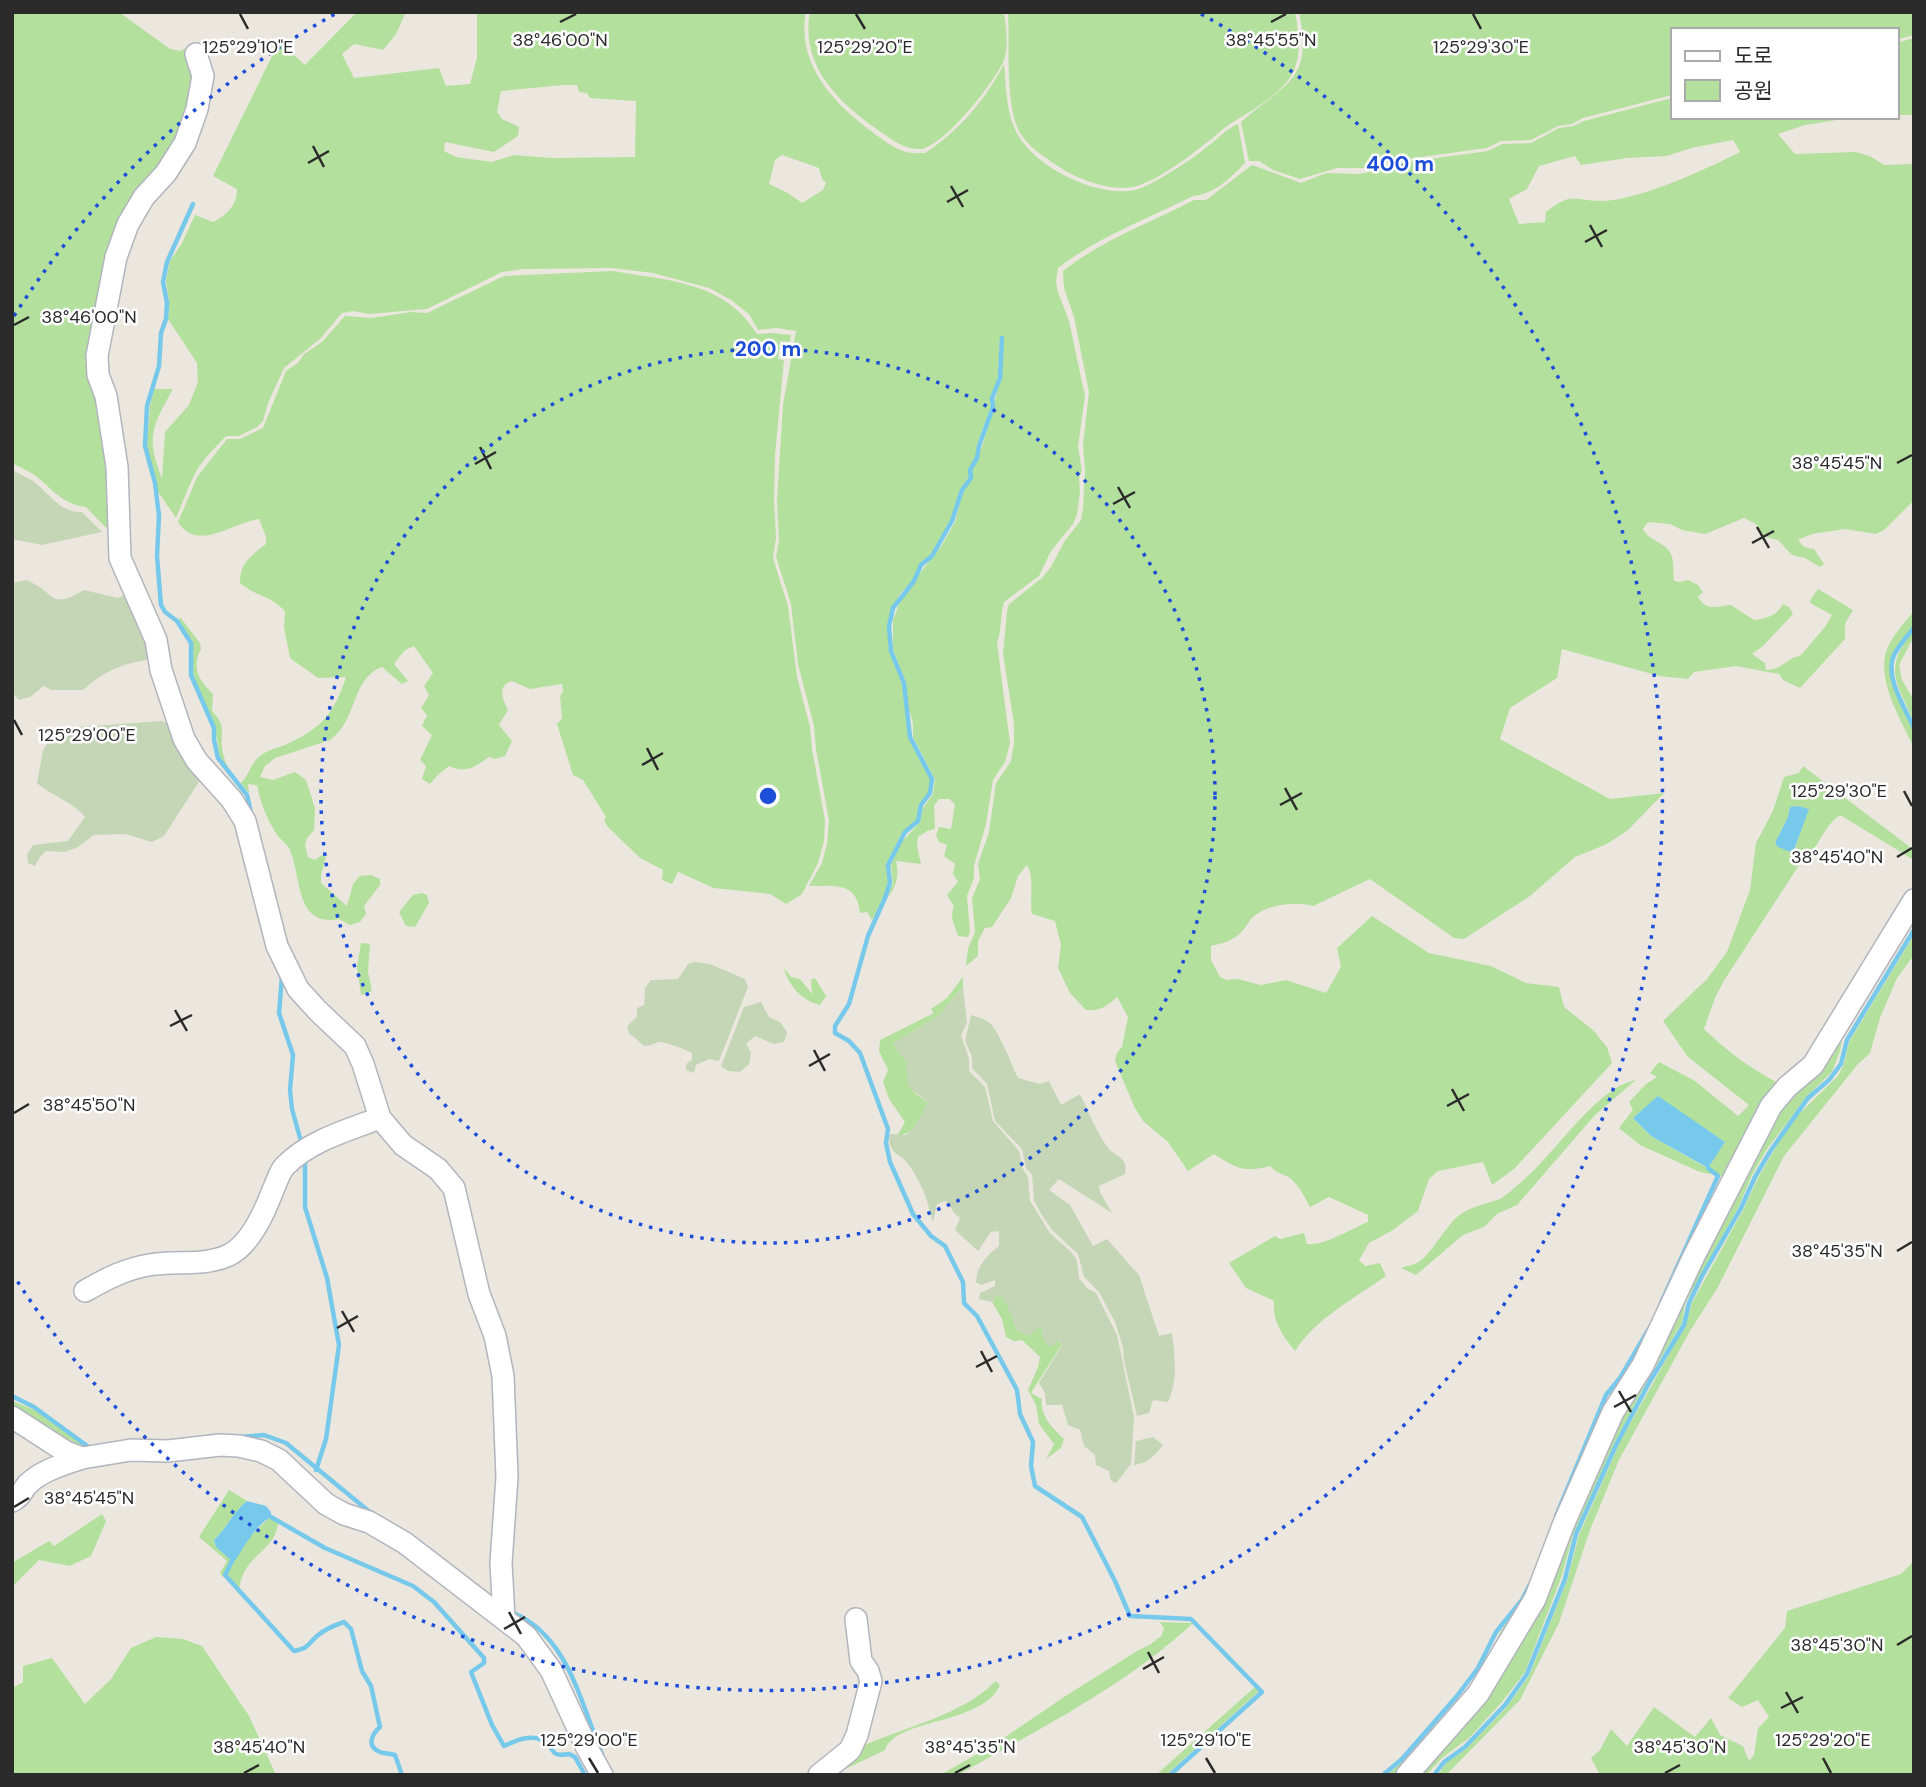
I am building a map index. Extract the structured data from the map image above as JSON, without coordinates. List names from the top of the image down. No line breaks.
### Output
{"legend":["도로","공원"],"coordinates":["38°46'00\"N","38°45'55\"N","125°29'10\"E","125°29'20\"E","125°29'30\"E","38°45'45\"N","125°29'00\"E","38°45'40\"N","38°45'50\"N","38°45'35\"N","38°45'30\"N"],"rings":["400 m","200 m"]}
